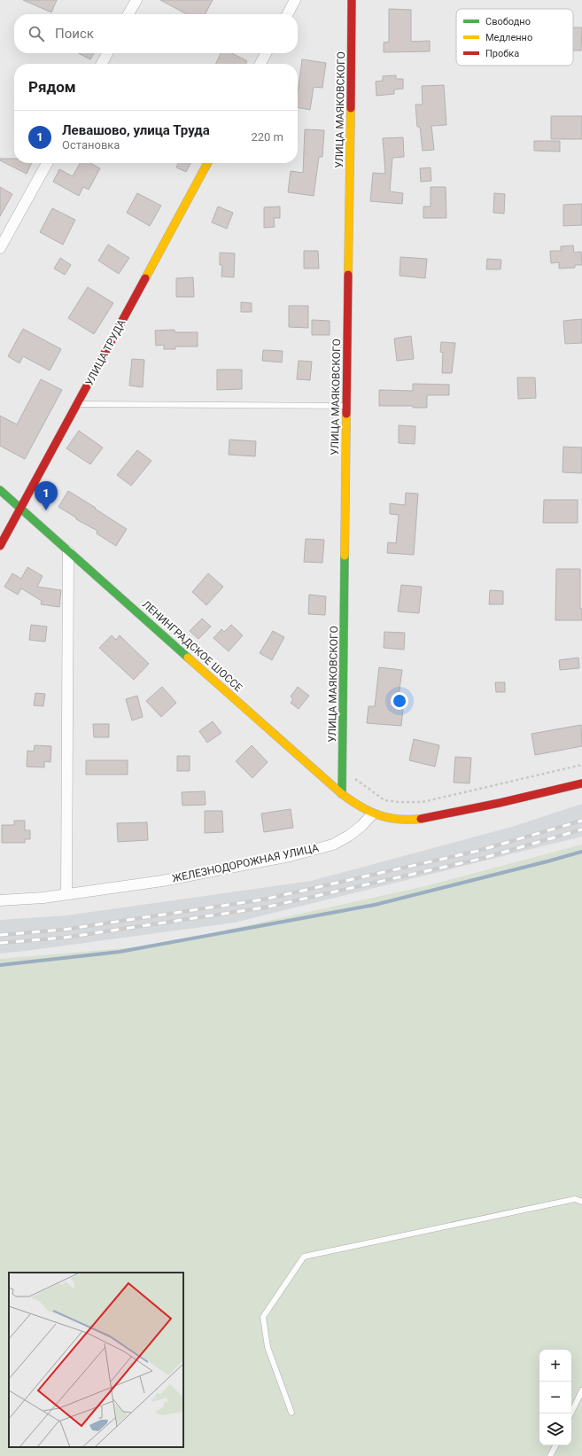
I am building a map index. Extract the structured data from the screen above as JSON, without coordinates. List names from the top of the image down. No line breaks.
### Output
{"streets":{"street":["УЛИЦА МАЯКОВСКОГО","УЛИЦА ТРУДА","ЛЕНИНГРАДСКОЕ ШОССЕ","ЖЕЛЕЗНОДОРОЖНАЯ УЛИЦА"]},"crossings":[["УЛИЦА МАЯКОВСКОГО","ЛЕНИНГРАДСКОЕ ШОССЕ"],["УЛИЦА ТРУДА","ЛЕНИНГРАДСКОЕ ШОССЕ"],["ЛЕНИНГРАДСКОЕ ШОССЕ","ЖЕЛЕЗНОДОРОЖНАЯ УЛИЦА"]],"legend":["Свободно","Медленно","Пробка"],"page":{"search":"Поиск","heading":"Рядом","list":[{"mark":"1","name":"Левашово, улица Труда","note":"Остановка","value":"220 m"}],"pins":"1","map_buttons":["+","−"]}}
